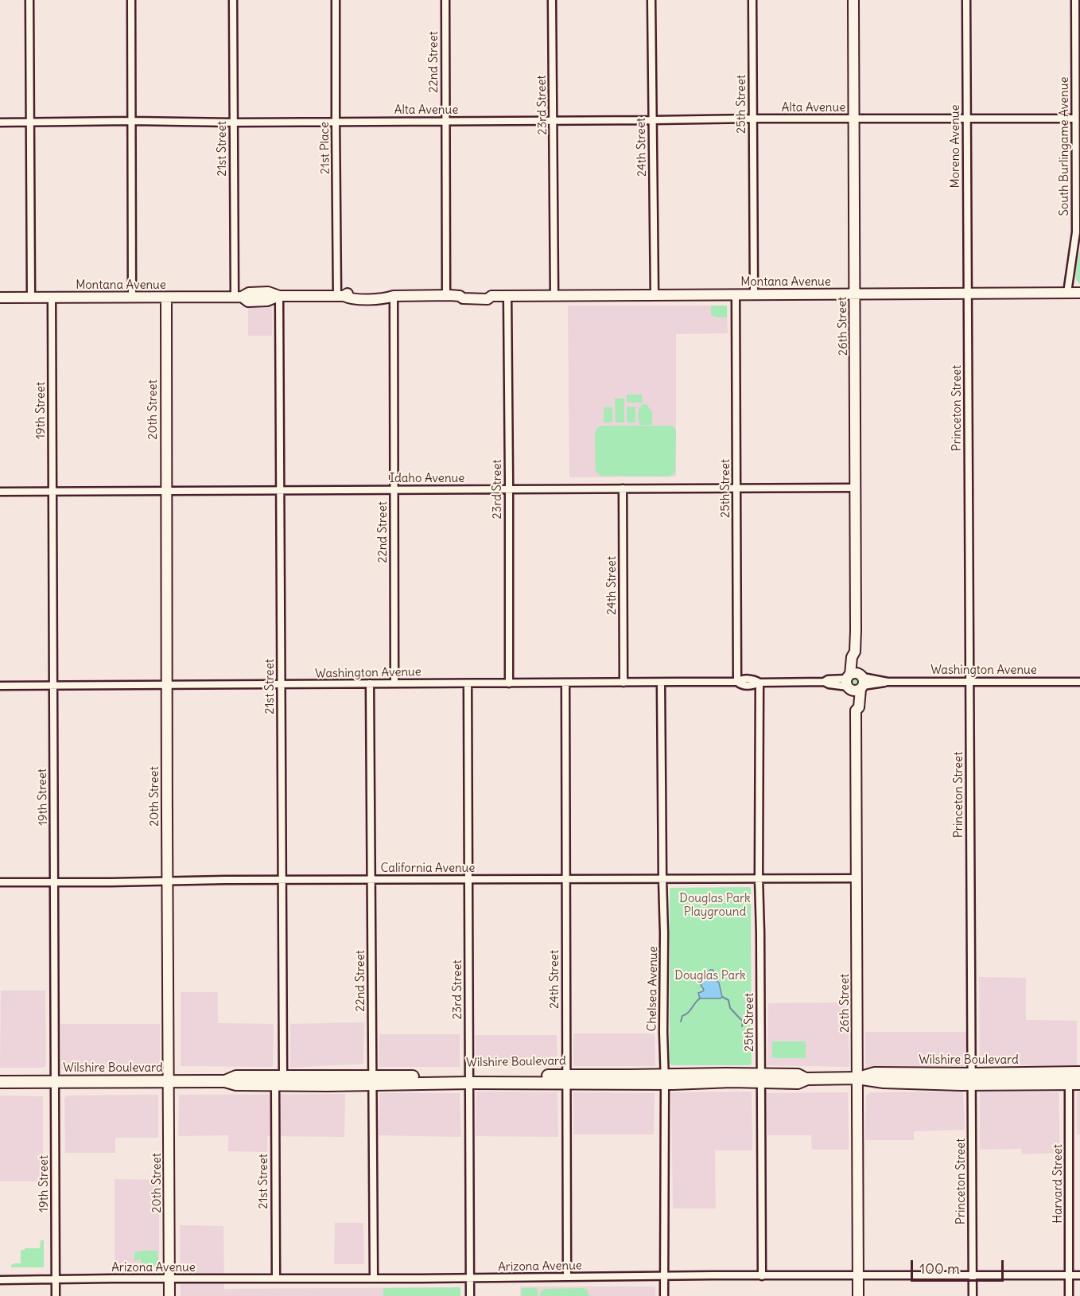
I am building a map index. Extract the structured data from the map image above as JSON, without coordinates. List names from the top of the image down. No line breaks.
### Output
{"streets":{"main road":["Wilshire Boulevard"],"street":["22nd Street","25th Street","23rd Street","Alta Avenue","Moreno Avenue","South Burlingame Avenue","24th Street","21st Place","21st Street","Montana Avenue","26th Street","Princeton Street","20th Street","19th Street","Idaho Avenue","Washington Avenue","California Avenue","Chelsea Avenue","Harvard Street","Arizona Avenue"]},"crossings":[["22nd Street","Alta Avenue"],["22nd Street","Montana Avenue"],["22nd Street","Idaho Avenue"],["22nd Street","Washington Avenue"],["22nd Street","California Avenue"],["22nd Street","Wilshire Boulevard"],["22nd Street","Arizona Avenue"],["25th Street","Alta Avenue"],["25th Street","Montana Avenue"],["25th Street","Idaho Avenue"],["25th Street","Washington Avenue"],["25th Street","California Avenue"],["25th Street","Wilshire Boulevard"],["25th Street","Arizona Avenue"],["23rd Street","Alta Avenue"],["23rd Street","Montana Avenue"],["23rd Street","Idaho Avenue"],["23rd Street","Washington Avenue"],["23rd Street","California Avenue"],["23rd Street","Wilshire Boulevard"],["23rd Street","Arizona Avenue"],["Alta Avenue","Moreno Avenue"],["Alta Avenue","South Burlingame Avenue"],["Alta Avenue","24th Street"],["Alta Avenue","21st Place"],["Alta Avenue","21st Street"],["Alta Avenue","26th Street"],["Moreno Avenue","Montana Avenue"],["Moreno Avenue","Princeton Street"],["South Burlingame Avenue","Montana Avenue"],["24th Street","Montana Avenue"],["24th Street","Idaho Avenue"],["24th Street","Washington Avenue"],["24th Street","California Avenue"],["24th Street","Wilshire Boulevard"],["24th Street","Arizona Avenue"],["21st Place","Montana Avenue"],["21st Street","Montana Avenue"],["21st Street","Idaho Avenue"],["21st Street","Washington Avenue"],["21st Street","California Avenue"],["21st Street","Wilshire Boulevard"],["21st Street","Arizona Avenue"],["Montana Avenue","26th Street"],["Montana Avenue","Princeton Street"],["Montana Avenue","20th Street"],["Montana Avenue","19th Street"],["26th Street","Idaho Avenue"],["26th Street","Washington Avenue"],["26th Street","California Avenue"],["26th Street","Wilshire Boulevard"],["26th Street","Arizona Avenue"],["Princeton Street","Washington Avenue"],["Princeton Street","Wilshire Boulevard"],["Princeton Street","Arizona Avenue"],["20th Street","Idaho Avenue"],["20th Street","Washington Avenue"],["20th Street","California Avenue"],["20th Street","Wilshire Boulevard"],["20th Street","Arizona Avenue"],["19th Street","Idaho Avenue"],["19th Street","Washington Avenue"],["19th Street","California Avenue"],["19th Street","Wilshire Boulevard"],["19th Street","Arizona Avenue"],["Washington Avenue","Chelsea Avenue"],["California Avenue","Chelsea Avenue"],["Chelsea Avenue","Wilshire Boulevard"],["Chelsea Avenue","Arizona Avenue"],["Wilshire Boulevard","Harvard Street"],["Harvard Street","Arizona Avenue"]],"parks":["Douglas Park Playground","Douglas Park"],"scale_bar":"100 m"}
